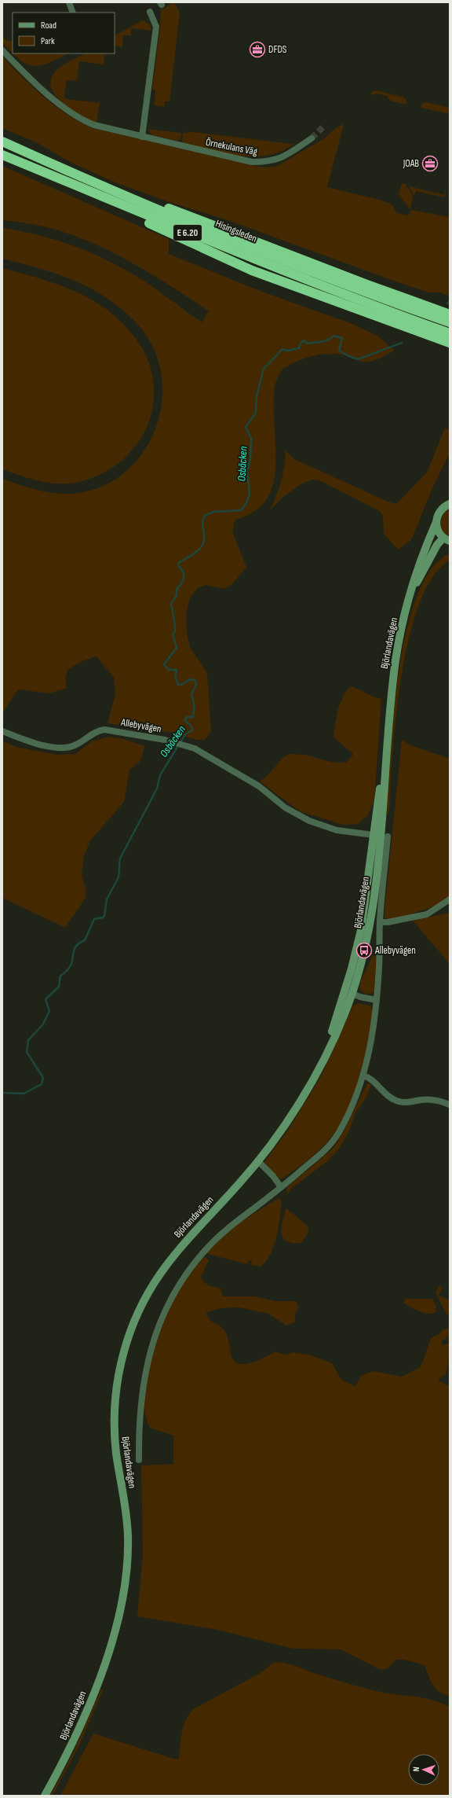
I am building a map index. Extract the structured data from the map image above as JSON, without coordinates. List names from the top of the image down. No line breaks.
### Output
{"streets":{"highway":["Hisingsleden","E 6.20"],"street":["Örnekulans Väg","Björlandavägen","Allebyvägen"]},"crossings":[["Björlandavägen","Allebyvägen"]],"water":["Osbäcken"],"places":{"office":["DFDS","JOAB"],"bus stop":["Allebyvägen"]},"legend":["Road","Park"],"north":"left"}
